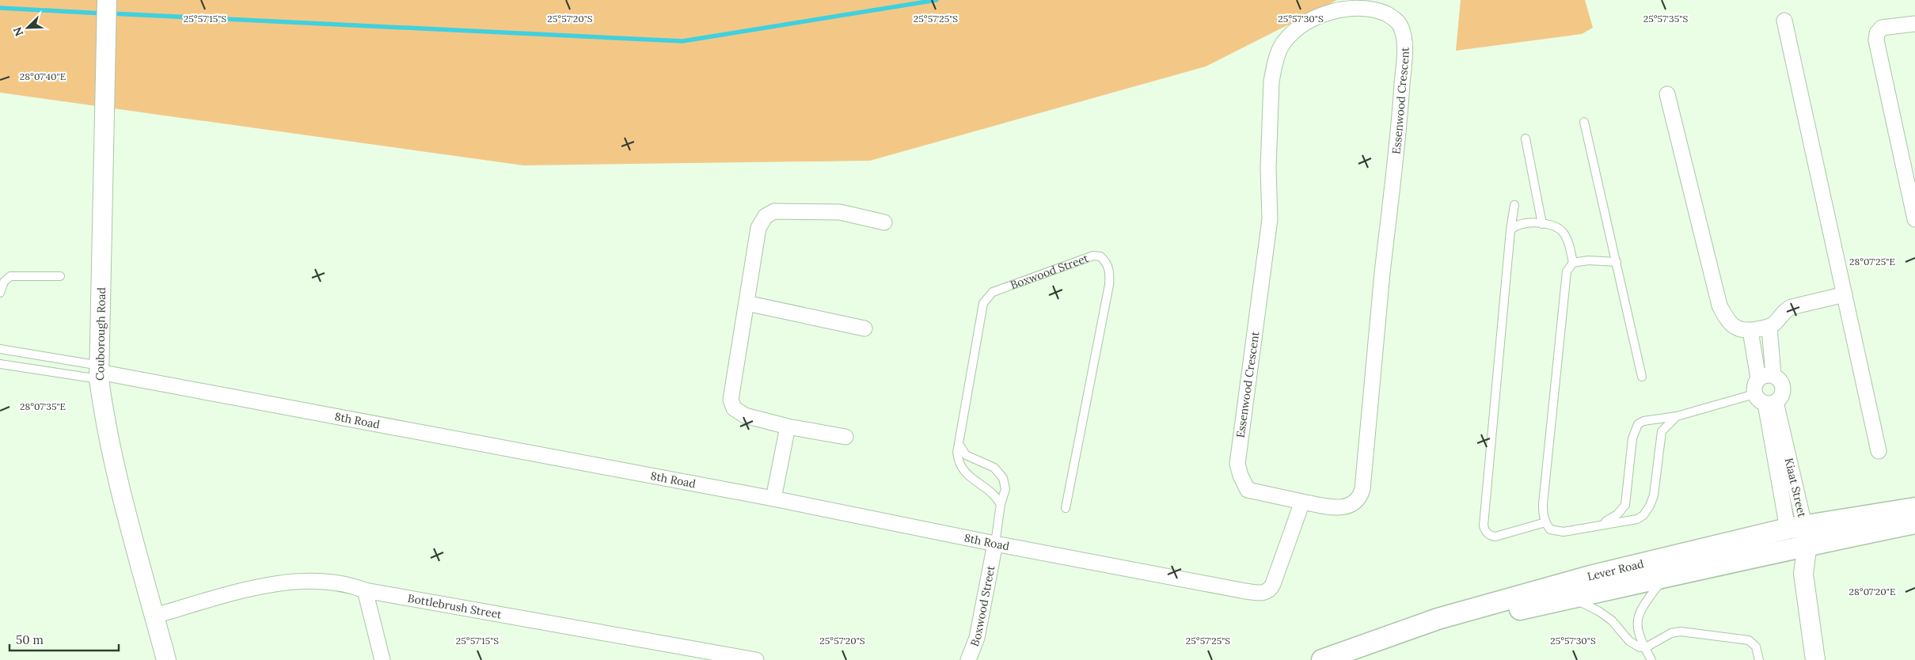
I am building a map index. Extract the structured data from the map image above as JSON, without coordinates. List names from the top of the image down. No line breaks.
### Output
{"streets":{"main road":["Lever Road"],"street":["Essenwood Crescent","Boxwood Street","Couborough Road","8th Road","Kiaat Street","Bottlebrush Street"]},"crossings":[["Essenwood Crescent","8th Road"],["Boxwood Street","8th Road"],["Couborough Road","8th Road"],["Couborough Road","Bottlebrush Street"],["Kiaat Street","Lever Road"]],"scale_bar":"50 m","north":"bottom left","coordinates":["25°57'15\"S","25°57'20\"S","25°57'25\"S","25°57'30\"S","25°57'35\"S","28°07'40\"E","28°07'25\"E","28°07'35\"E","28°07'20\"E"]}
